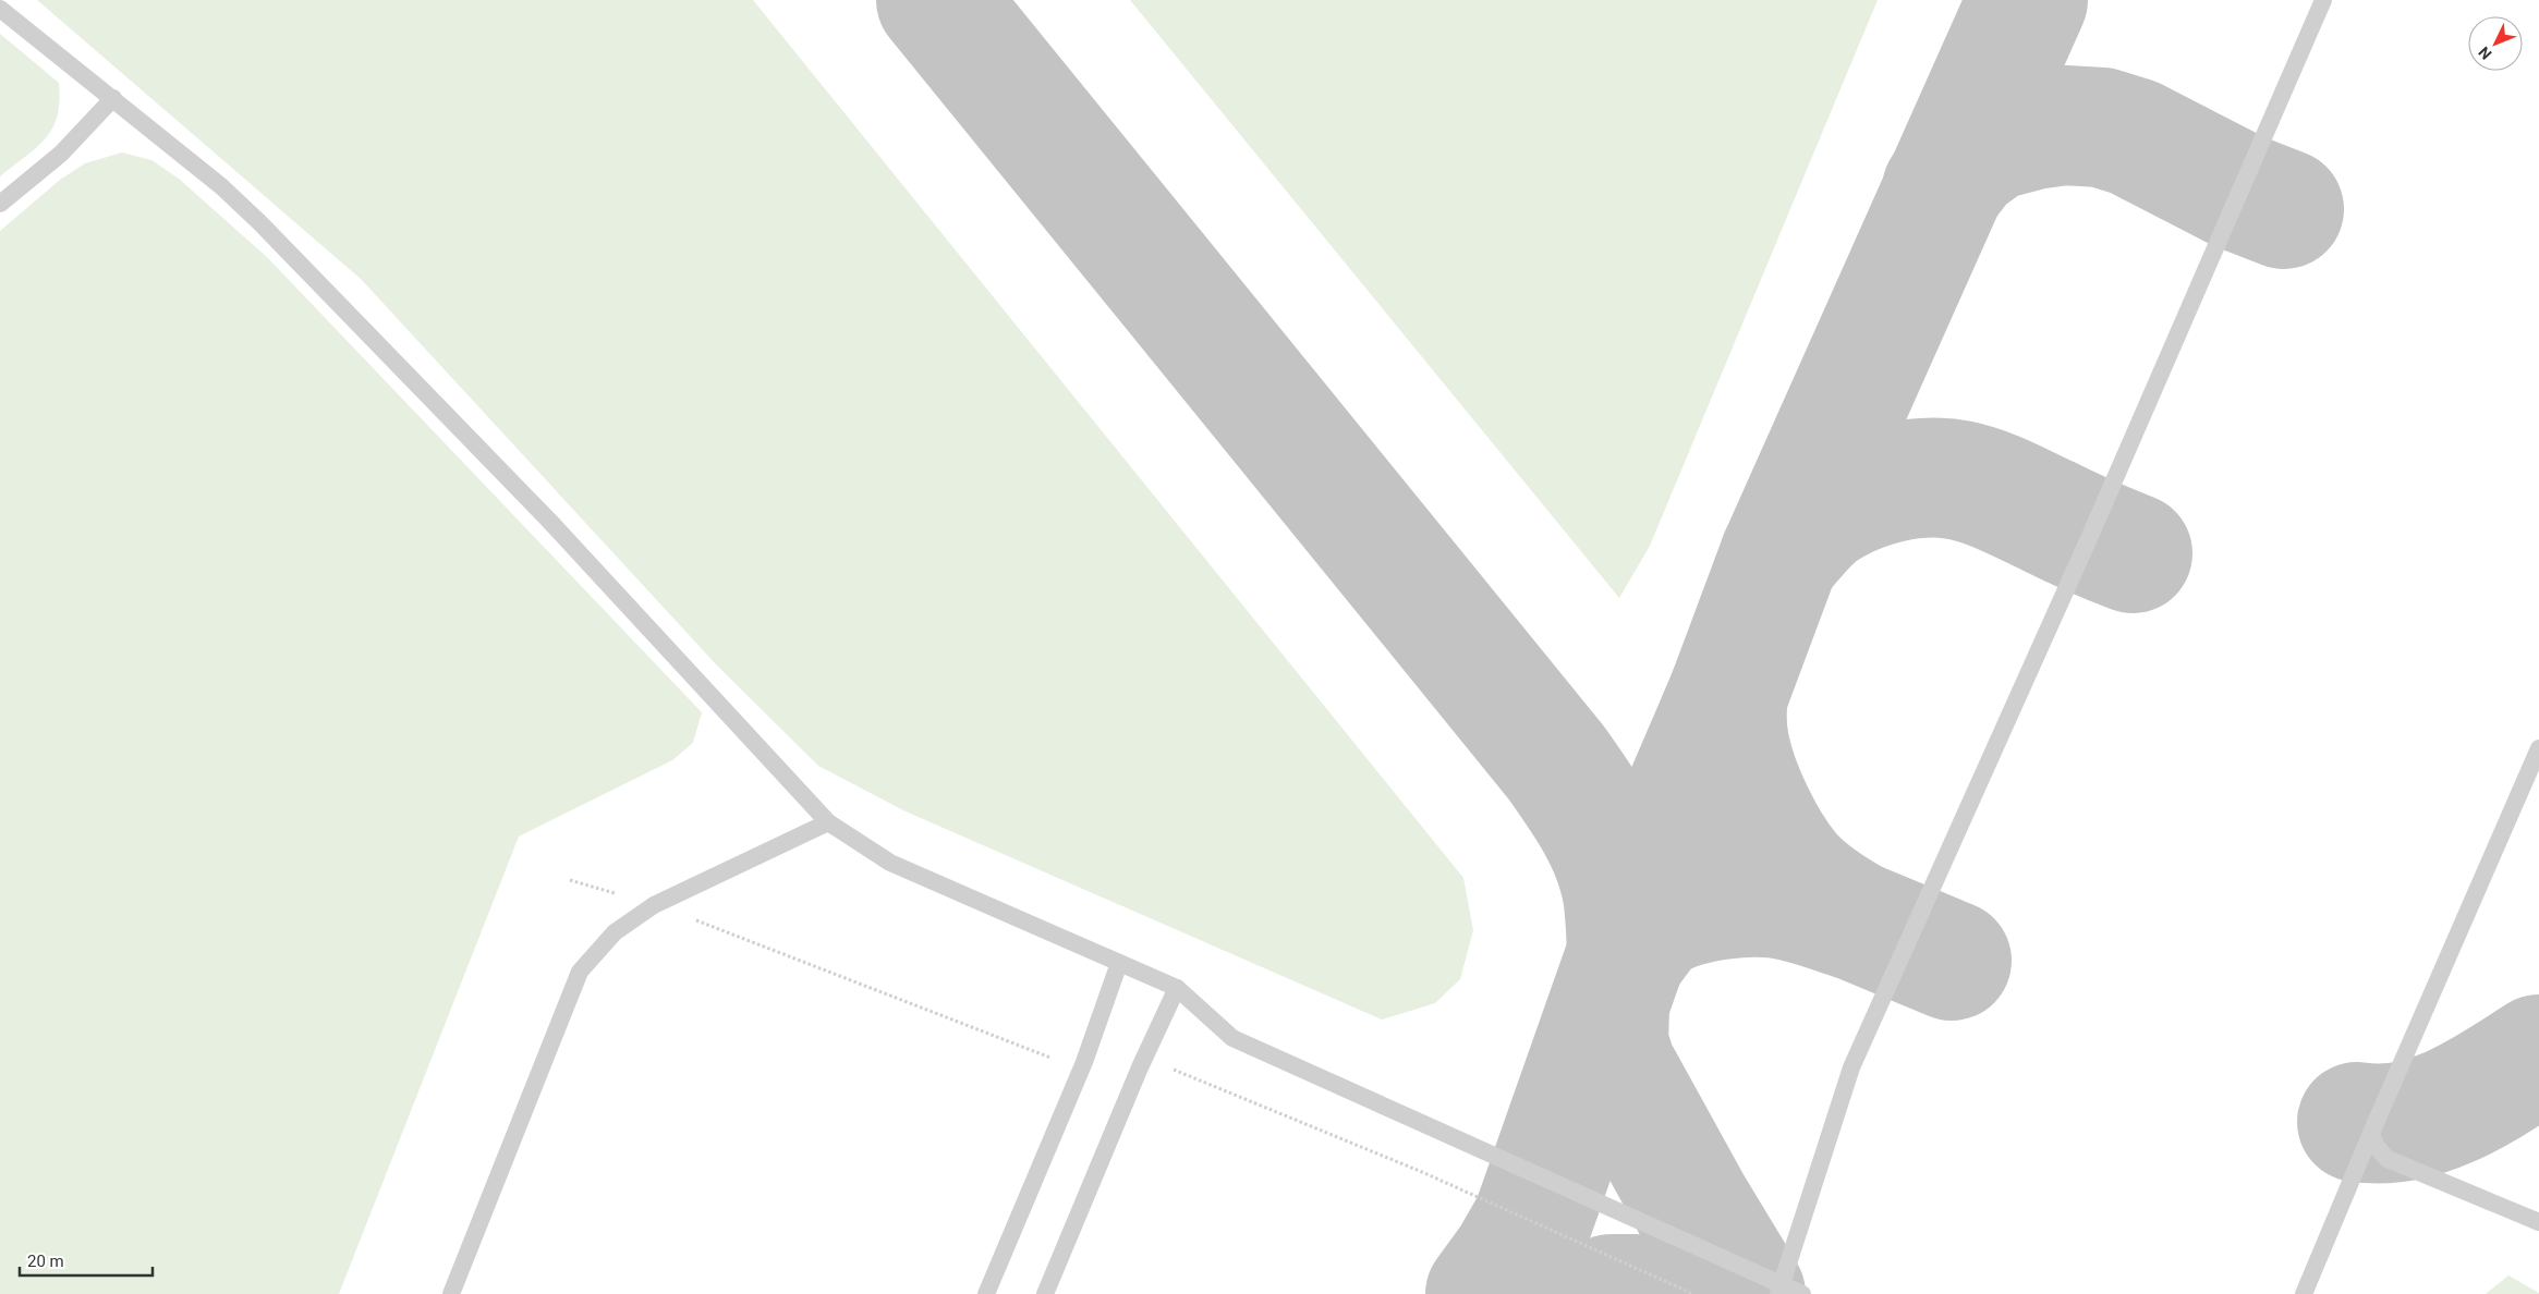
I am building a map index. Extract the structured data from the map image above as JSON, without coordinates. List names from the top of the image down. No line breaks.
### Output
{"scale_bar":"20 m","north":"bottom left"}
